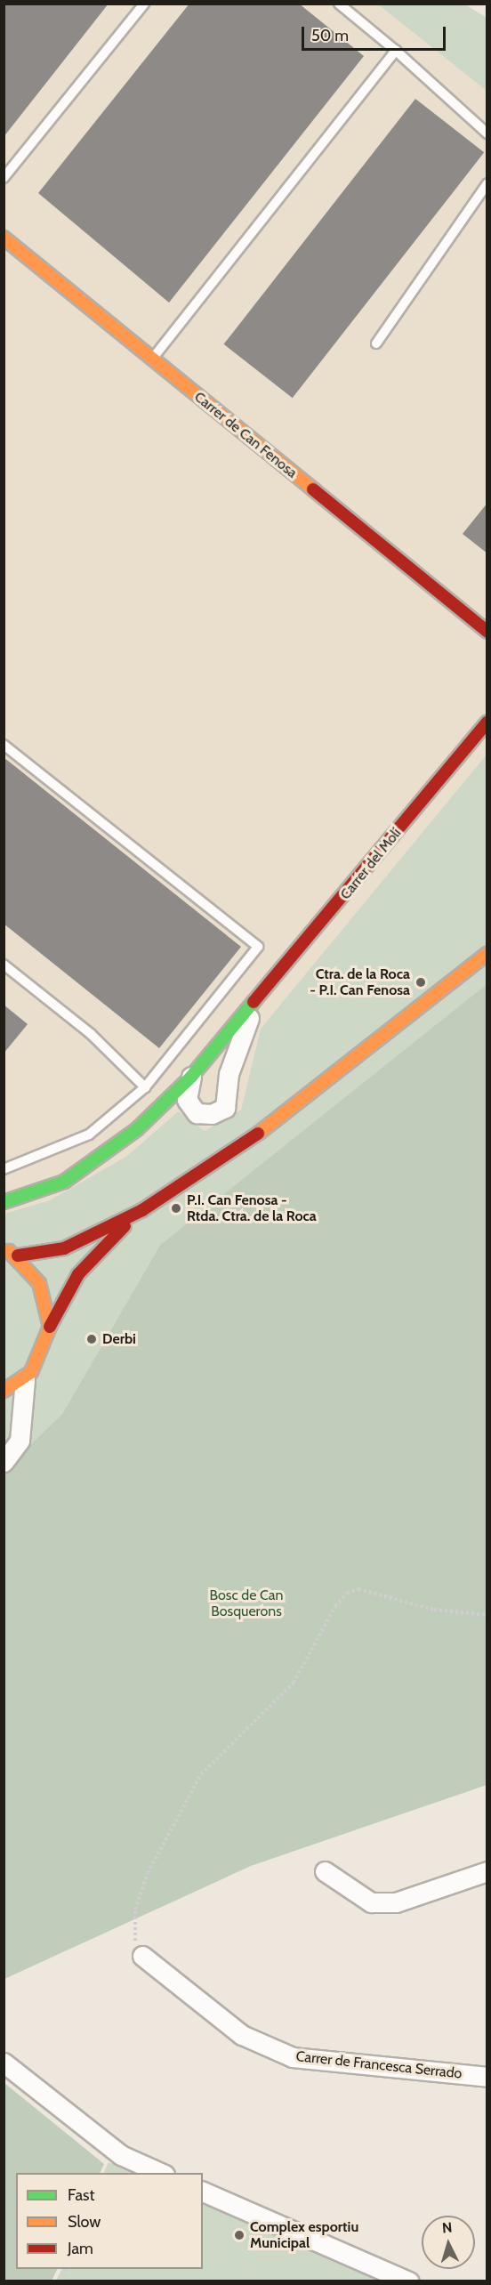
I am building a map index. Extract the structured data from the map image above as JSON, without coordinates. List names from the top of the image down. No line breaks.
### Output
{"streets":{"street":["Carrer de Can Fenosa","Carrer del Molí","Carrer de Francesca Serrado"]},"parks":["Bosc de Can Bosquerons"],"places":["Ctra. de la Roca - P.I. Can Fenosa","P.I. Can Fenosa - Rtda. Ctra. de la Roca","Derbi","Complex esportiu Municipal"],"legend":["Fast","Slow","Jam"],"scale_bar":"50 m","north":"top"}
